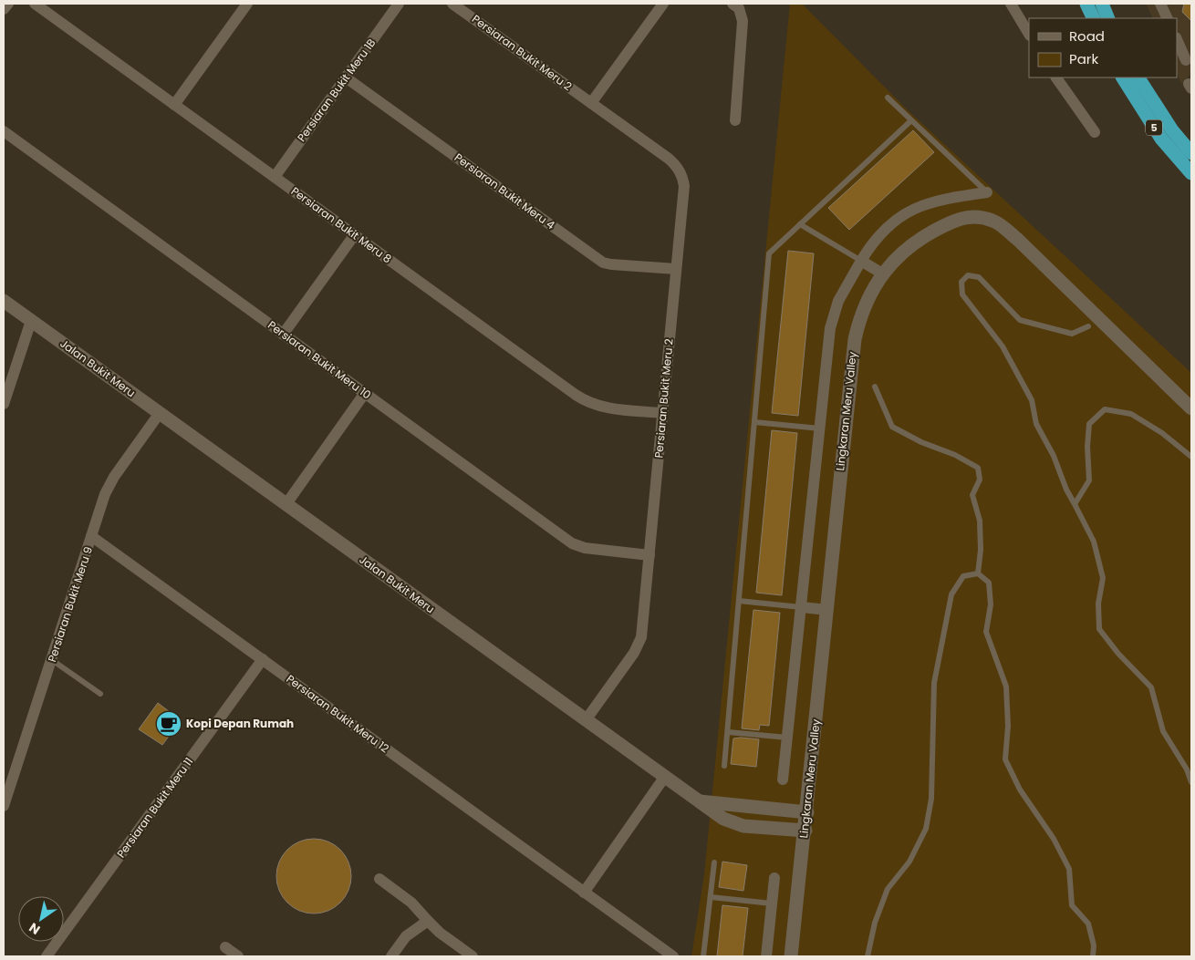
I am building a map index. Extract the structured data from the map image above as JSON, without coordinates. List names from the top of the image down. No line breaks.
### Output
{"streets":{"highway":["5"],"street":["Persiaran Bukit Meru 2","Persiaran Bukit Meru 1B","Persiaran Bukit Meru 4","Persiaran Bukit Meru 8","Persiaran Bukit Meru 10","Jalan Bukit Meru","Lingkaran Meru Valley","Persiaran Bukit Meru 9","Persiaran Bukit Meru 12","Persiaran Bukit Meru 11"]},"crossings":[["Persiaran Bukit Meru 2","Persiaran Bukit Meru 4"],["Persiaran Bukit Meru 2","Persiaran Bukit Meru 8"],["Persiaran Bukit Meru 2","Persiaran Bukit Meru 10"],["Persiaran Bukit Meru 2","Jalan Bukit Meru"],["Persiaran Bukit Meru 1B","Persiaran Bukit Meru 4"],["Persiaran Bukit Meru 1B","Persiaran Bukit Meru 8"],["Jalan Bukit Meru","Lingkaran Meru Valley"],["Jalan Bukit Meru","Persiaran Bukit Meru 9"],["Persiaran Bukit Meru 9","Persiaran Bukit Meru 12"],["Persiaran Bukit Meru 12","Persiaran Bukit Meru 11"]],"places":{"cafe":["Kopi Depan Rumah"]},"legend":["Road","Park"],"north":"bottom left"}
